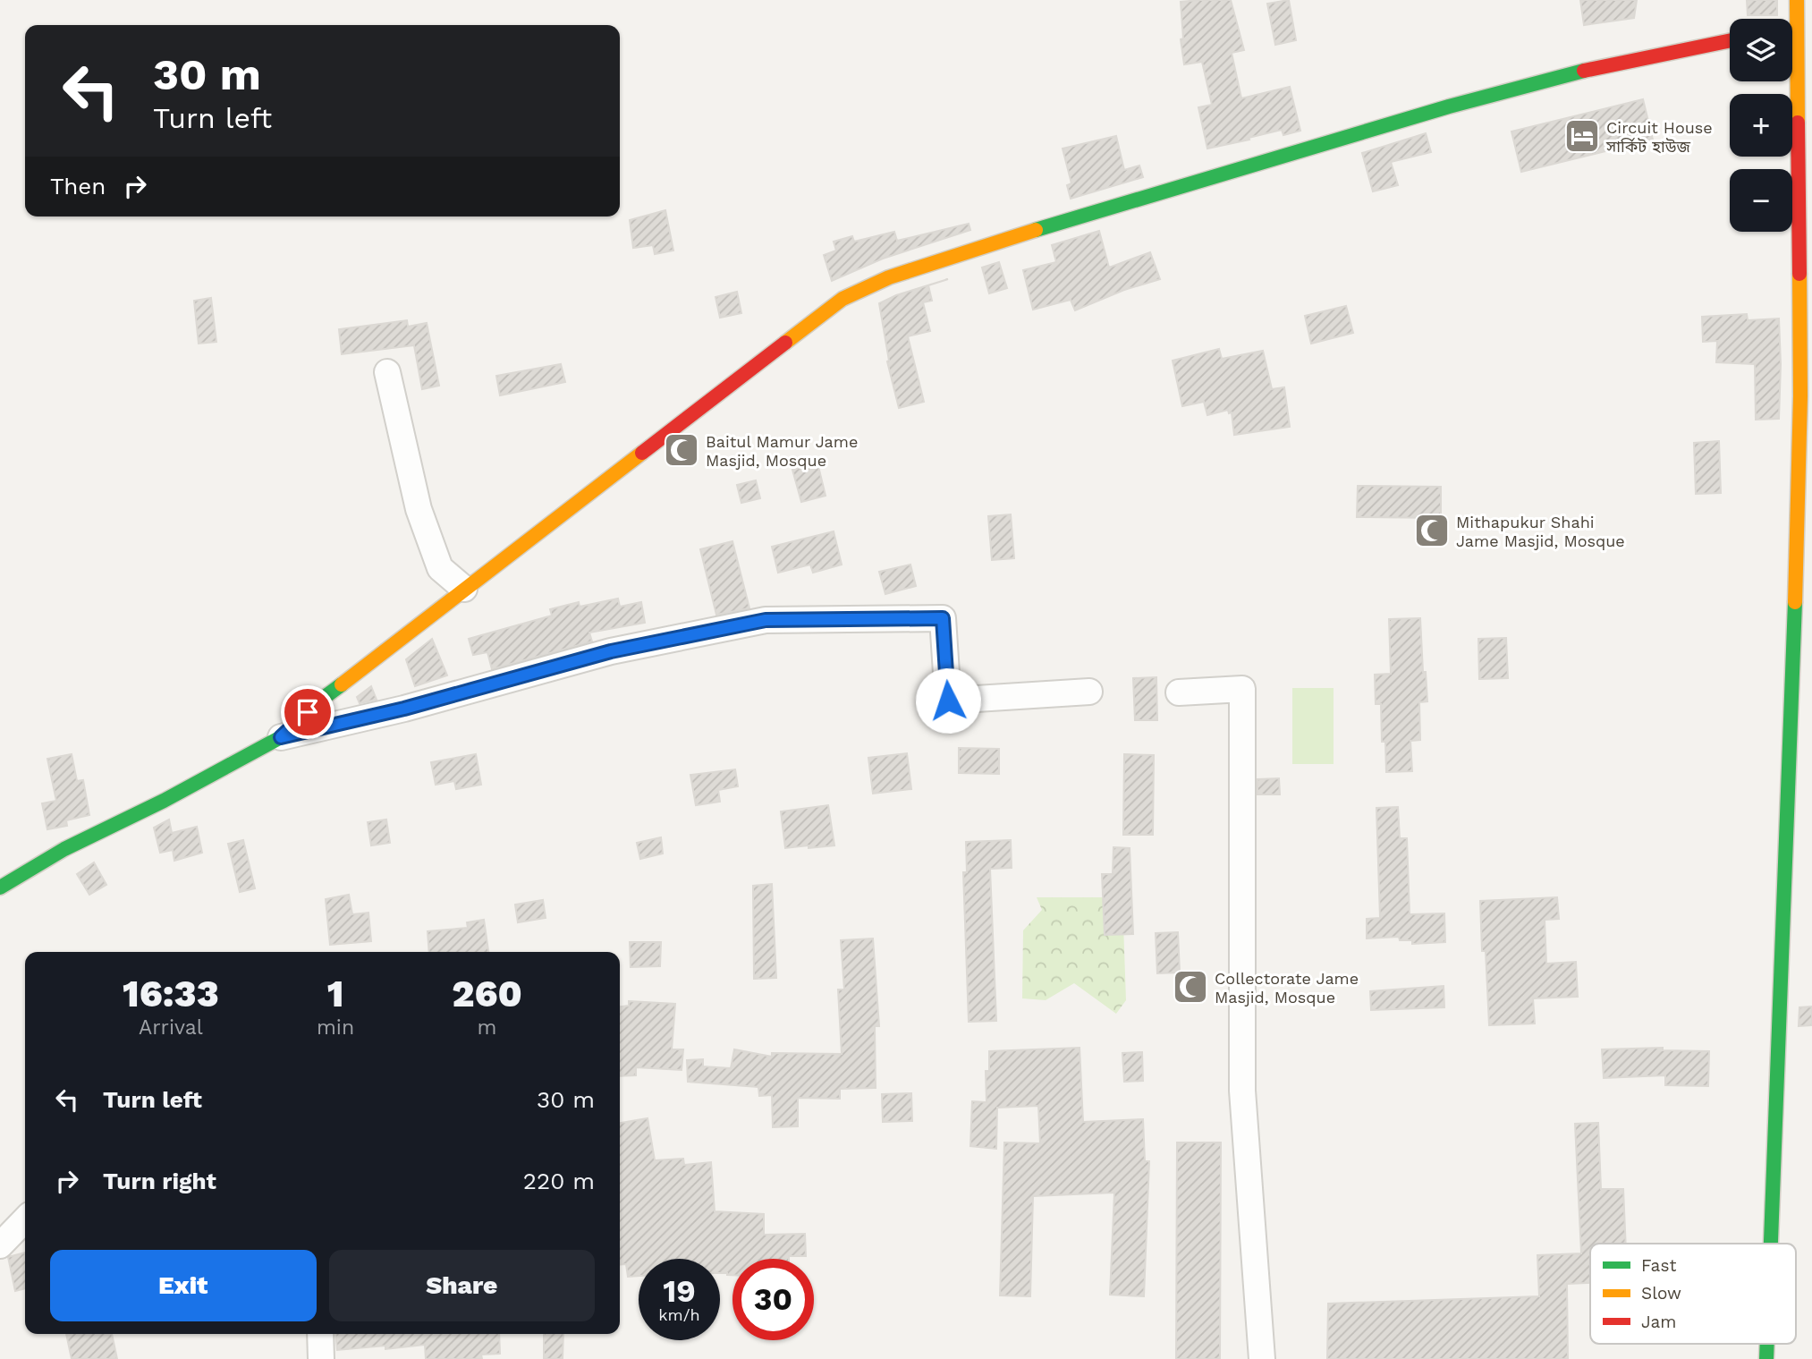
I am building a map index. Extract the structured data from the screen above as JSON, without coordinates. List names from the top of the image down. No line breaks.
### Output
{"places":{"hotel":["Circuit House সার্কিট হাউজ"],"mosque":["Baitul Mamur Jame Masjid, Mosque","Mithapukur Shahi Jame Masjid, Mosque","Collectorate Jame Masjid, Mosque"]},"legend":["Fast","Slow","Jam"],"page":{"map_buttons":["+","−"],"turn":["30 m","Turn left"],"then":"Then","eta":["16:33","Arrival","1","min","260","m"],"list":[{"name":"Turn left","value":"30 m"},{"name":"Turn right","value":"220 m"}],"buttons":["Exit","Share"],"speed":"19 km/h","limit":"30"}}
